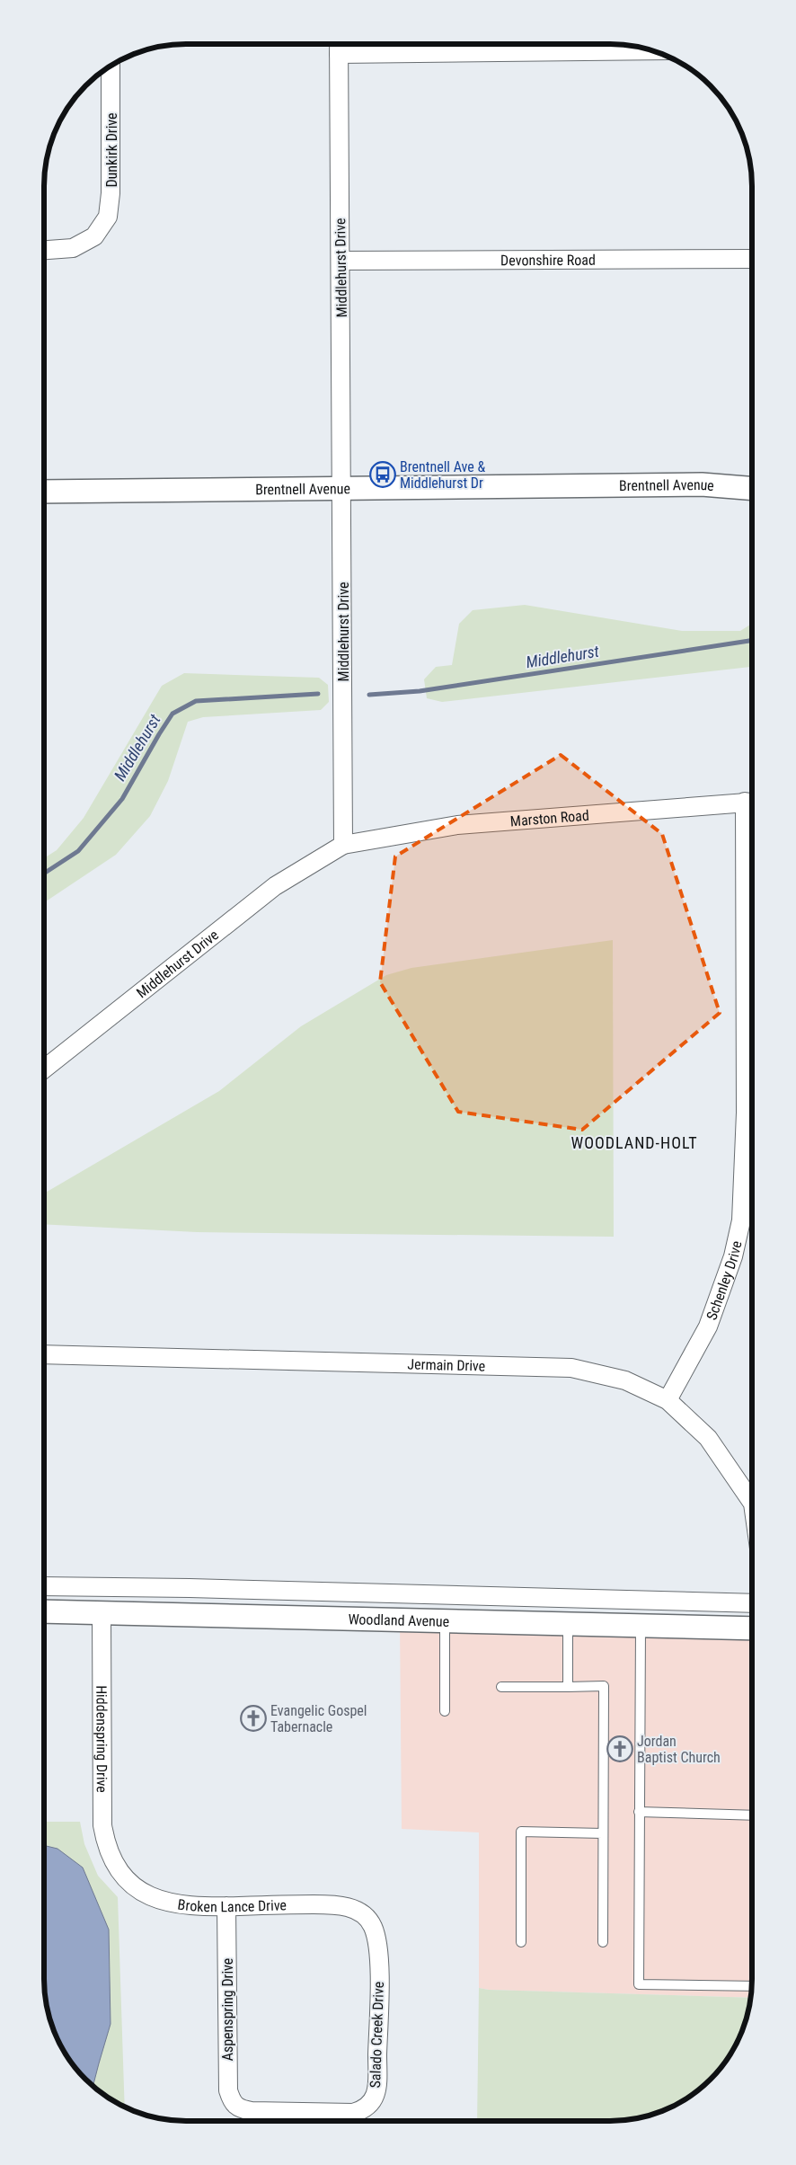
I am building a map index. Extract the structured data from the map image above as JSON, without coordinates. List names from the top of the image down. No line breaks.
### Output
{"streets":{"street":["Dunkirk Drive","Devonshire Road","Middlehurst Drive","Brentnell Avenue","Marston Road","Schenley Drive","Jermain Drive","Woodland Avenue","Hiddenspring Drive","Broken Lance Drive","Aspenspring Drive","Salado Creek Drive"]},"crossings":[["Devonshire Road","Middlehurst Drive"],["Middlehurst Drive","Brentnell Avenue"],["Middlehurst Drive","Marston Road"],["Marston Road","Schenley Drive"],["Schenley Drive","Jermain Drive"],["Woodland Avenue","Hiddenspring Drive"],["Hiddenspring Drive","Broken Lance Drive"],["Broken Lance Drive","Aspenspring Drive"],["Broken Lance Drive","Salado Creek Drive"],["Aspenspring Drive","Salado Creek Drive"]],"districts":["WOODLAND-HOLT"],"water":["Middlehurst"],"places":{"bus stop":["Brentnell Ave & Middlehurst Dr"],"church":["Evangelic Gospel Tabernacle","Jordan Baptist Church"]}}
